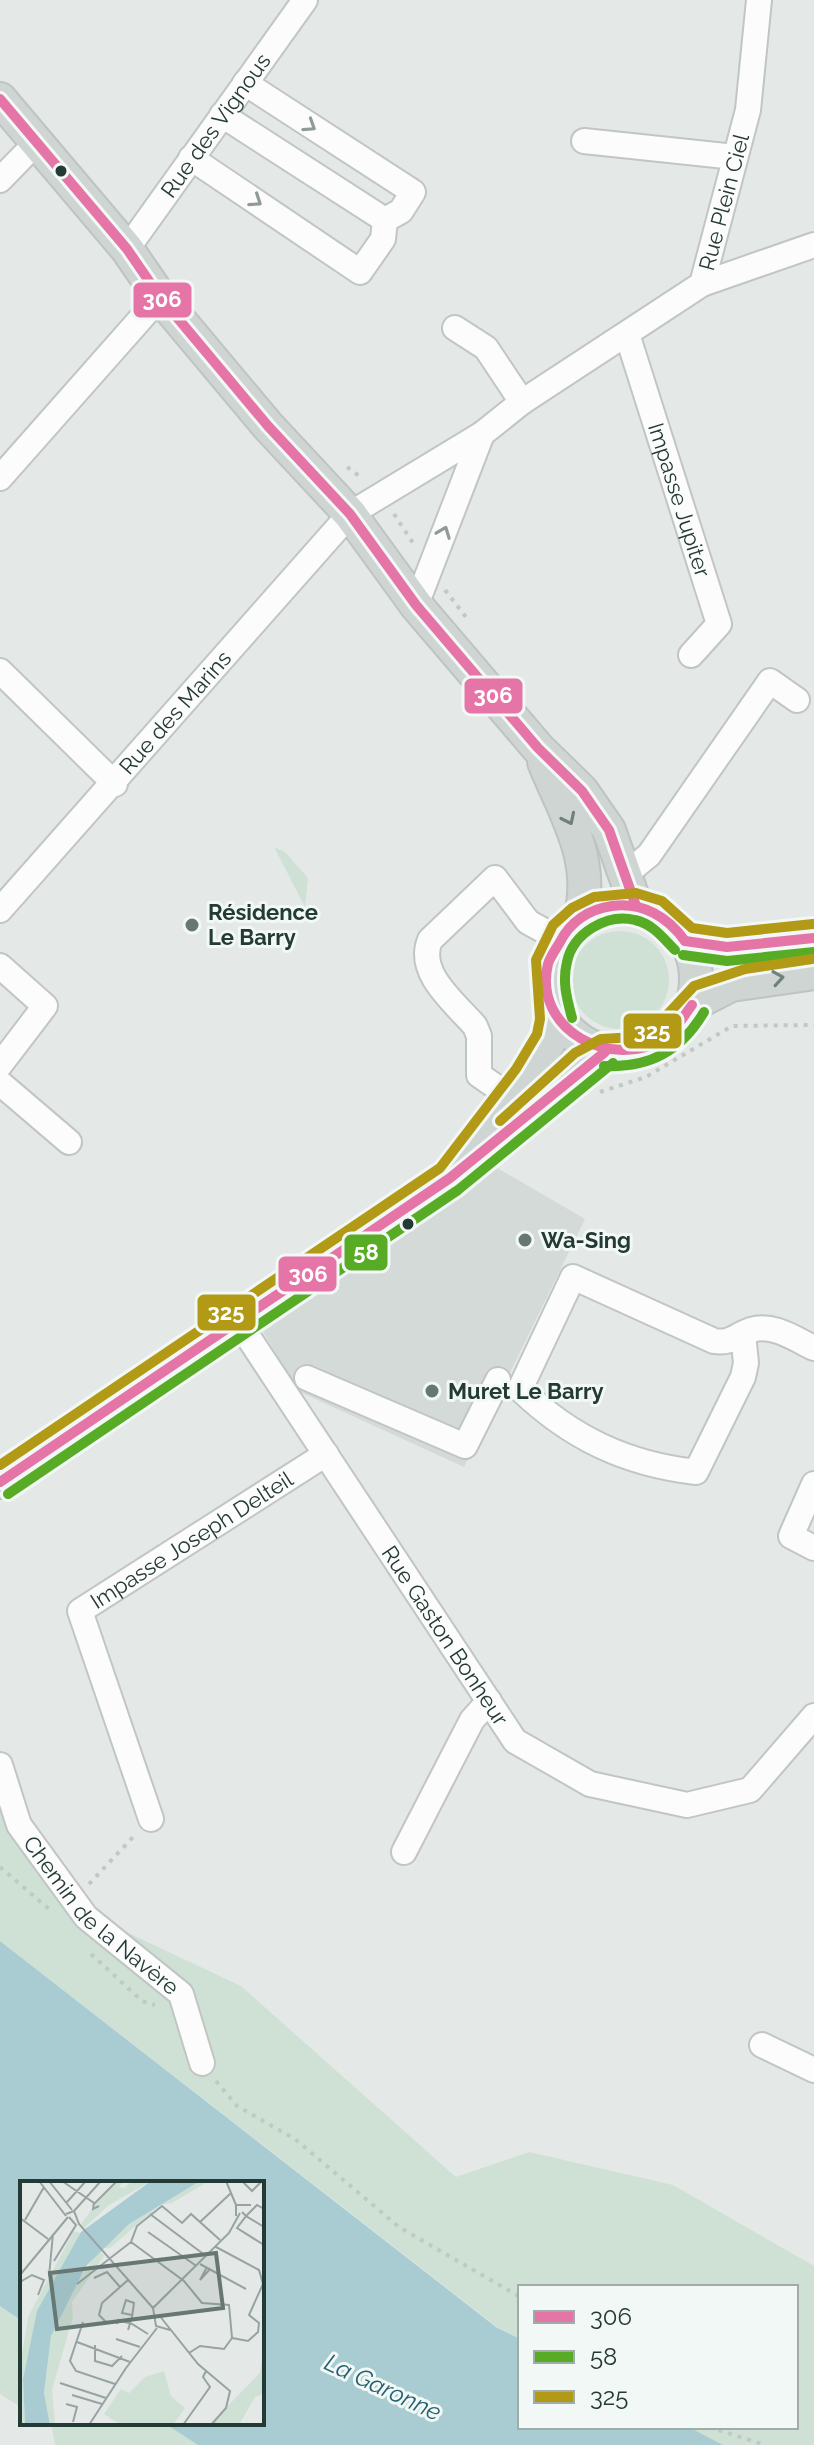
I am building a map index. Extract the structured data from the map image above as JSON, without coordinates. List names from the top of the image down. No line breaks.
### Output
{"streets":{"street":["Rue des Vignous","Rue Plein Ciel","Impasse Jupiter","Rue des Marins","Impasse Joseph Delteil","Rue Gaston Bonheur","Chemin de la Navère"]},"crossings":[["Rue Plein Ciel","Impasse Jupiter"],["Rue Plein Ciel","Rue des Marins"],["Impasse Joseph Delteil","Rue Gaston Bonheur"]],"water":["La Garonne"],"places":["Résidence Le Barry","Wa-Sing","Muret Le Barry"],"lines":["transit line 306","transit line 325","transit line 58"],"legend":["306","58","325"]}
